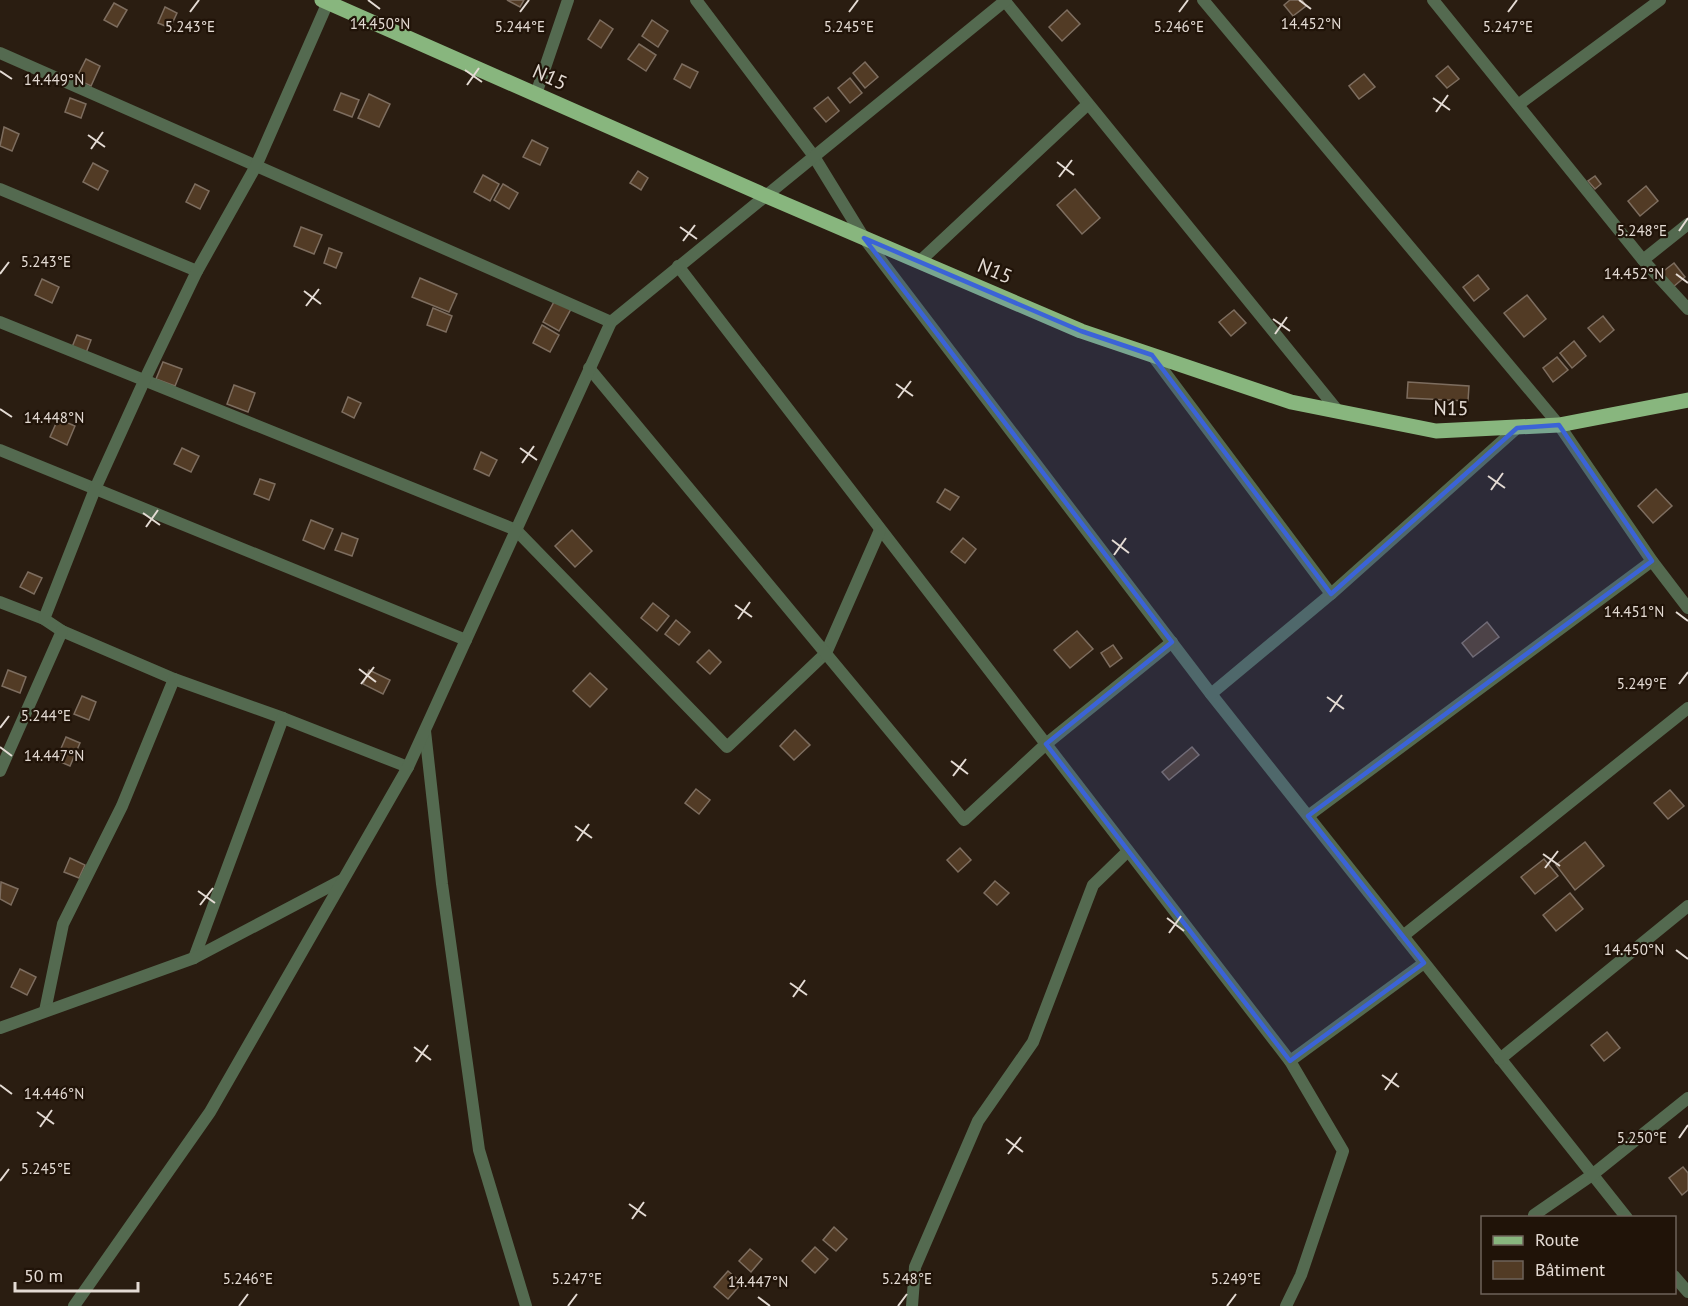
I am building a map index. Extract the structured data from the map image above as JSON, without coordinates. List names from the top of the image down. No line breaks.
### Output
{"streets":{"main road":["N15"]},"legend":["Route","Bâtiment"],"scale_bar":"50 m","coordinates":["14.450°N","14.452°N","5.243°E","5.244°E","5.245°E","5.246°E","5.247°E","14.449°N","5.248°E","14.448°N","14.451°N","5.249°E","14.447°N","14.446°N","5.250°E"]}
